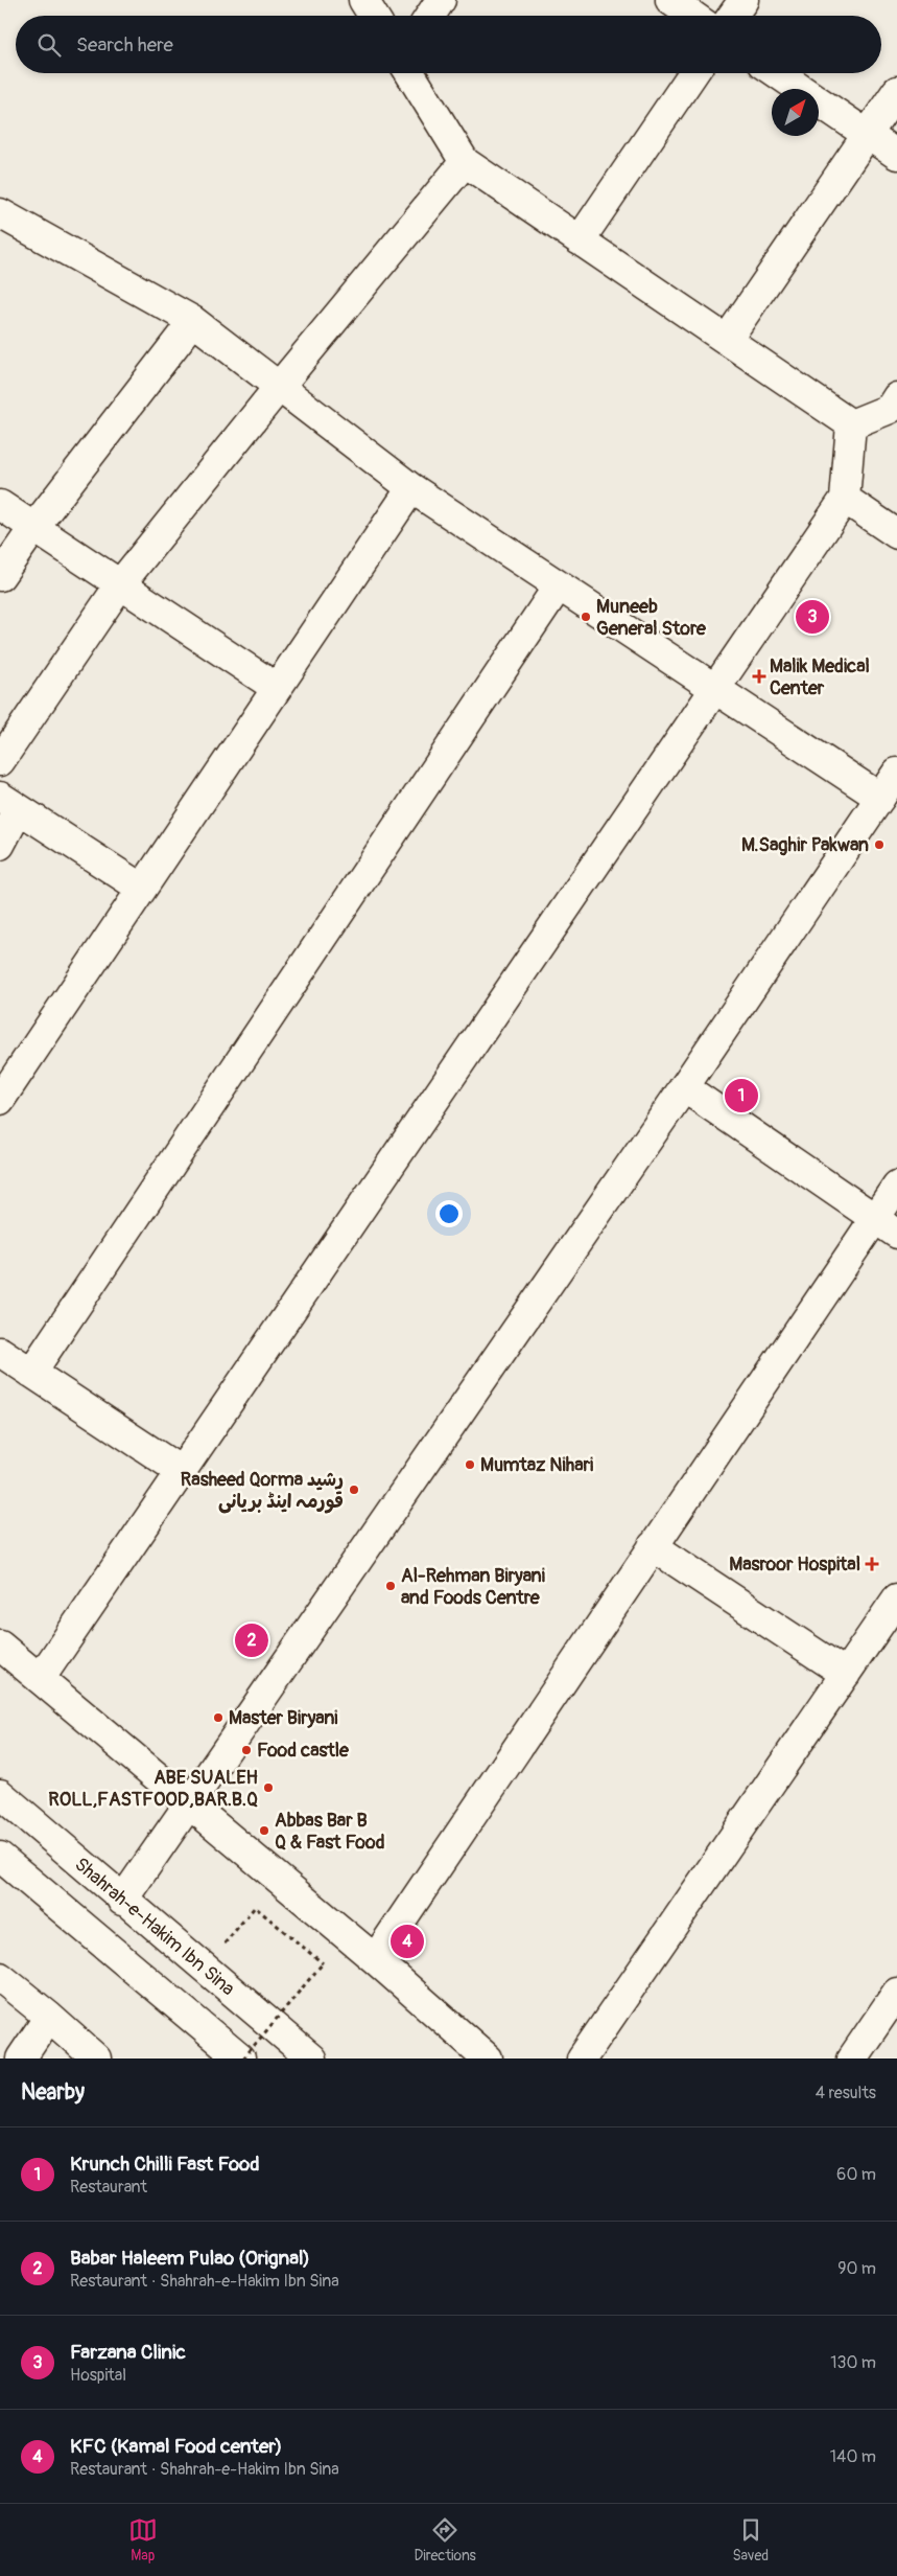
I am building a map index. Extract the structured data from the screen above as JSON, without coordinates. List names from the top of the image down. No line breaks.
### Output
{"streets":{"main road":["Shahrah-e-Hakim Ibn Sina"]},"places":{"other":["Muneeb General Store","M.Saghir Pakwan","Mumtaz Nihari","Rasheed Qorma رشید قورمہ اینڈ بریانی","Al-Rehman Biryani and Foods Centre","Master Biryani","Food castle","ABE SUALEH ROLL,FASTFOOD,BAR.B.Q","Abbas Bar B Q & Fast Food"],"health":["Malik Medical Center","Masroor Hospital"]},"north":"top right","page":{"search":"Search here","pins":["3","1","2","4"],"heading":["Nearby","4 results"],"list":[{"mark":"1","name":"Krunch Chilli Fast Food","note":"Restaurant","value":"60 m"},{"mark":"2","name":"Babar Haleem Pulao (Orignal)","note":"Restaurant · Shahrah-e-Hakim Ibn Sina","value":"90 m"},{"mark":"3","name":"Farzana Clinic","note":"Hospital","value":"130 m"},{"mark":"4","name":"KFC (Kamal Food center)","note":"Restaurant · Shahrah-e-Hakim Ibn Sina","value":"140 m"}],"nav":["Map","Directions","Saved"]}}
